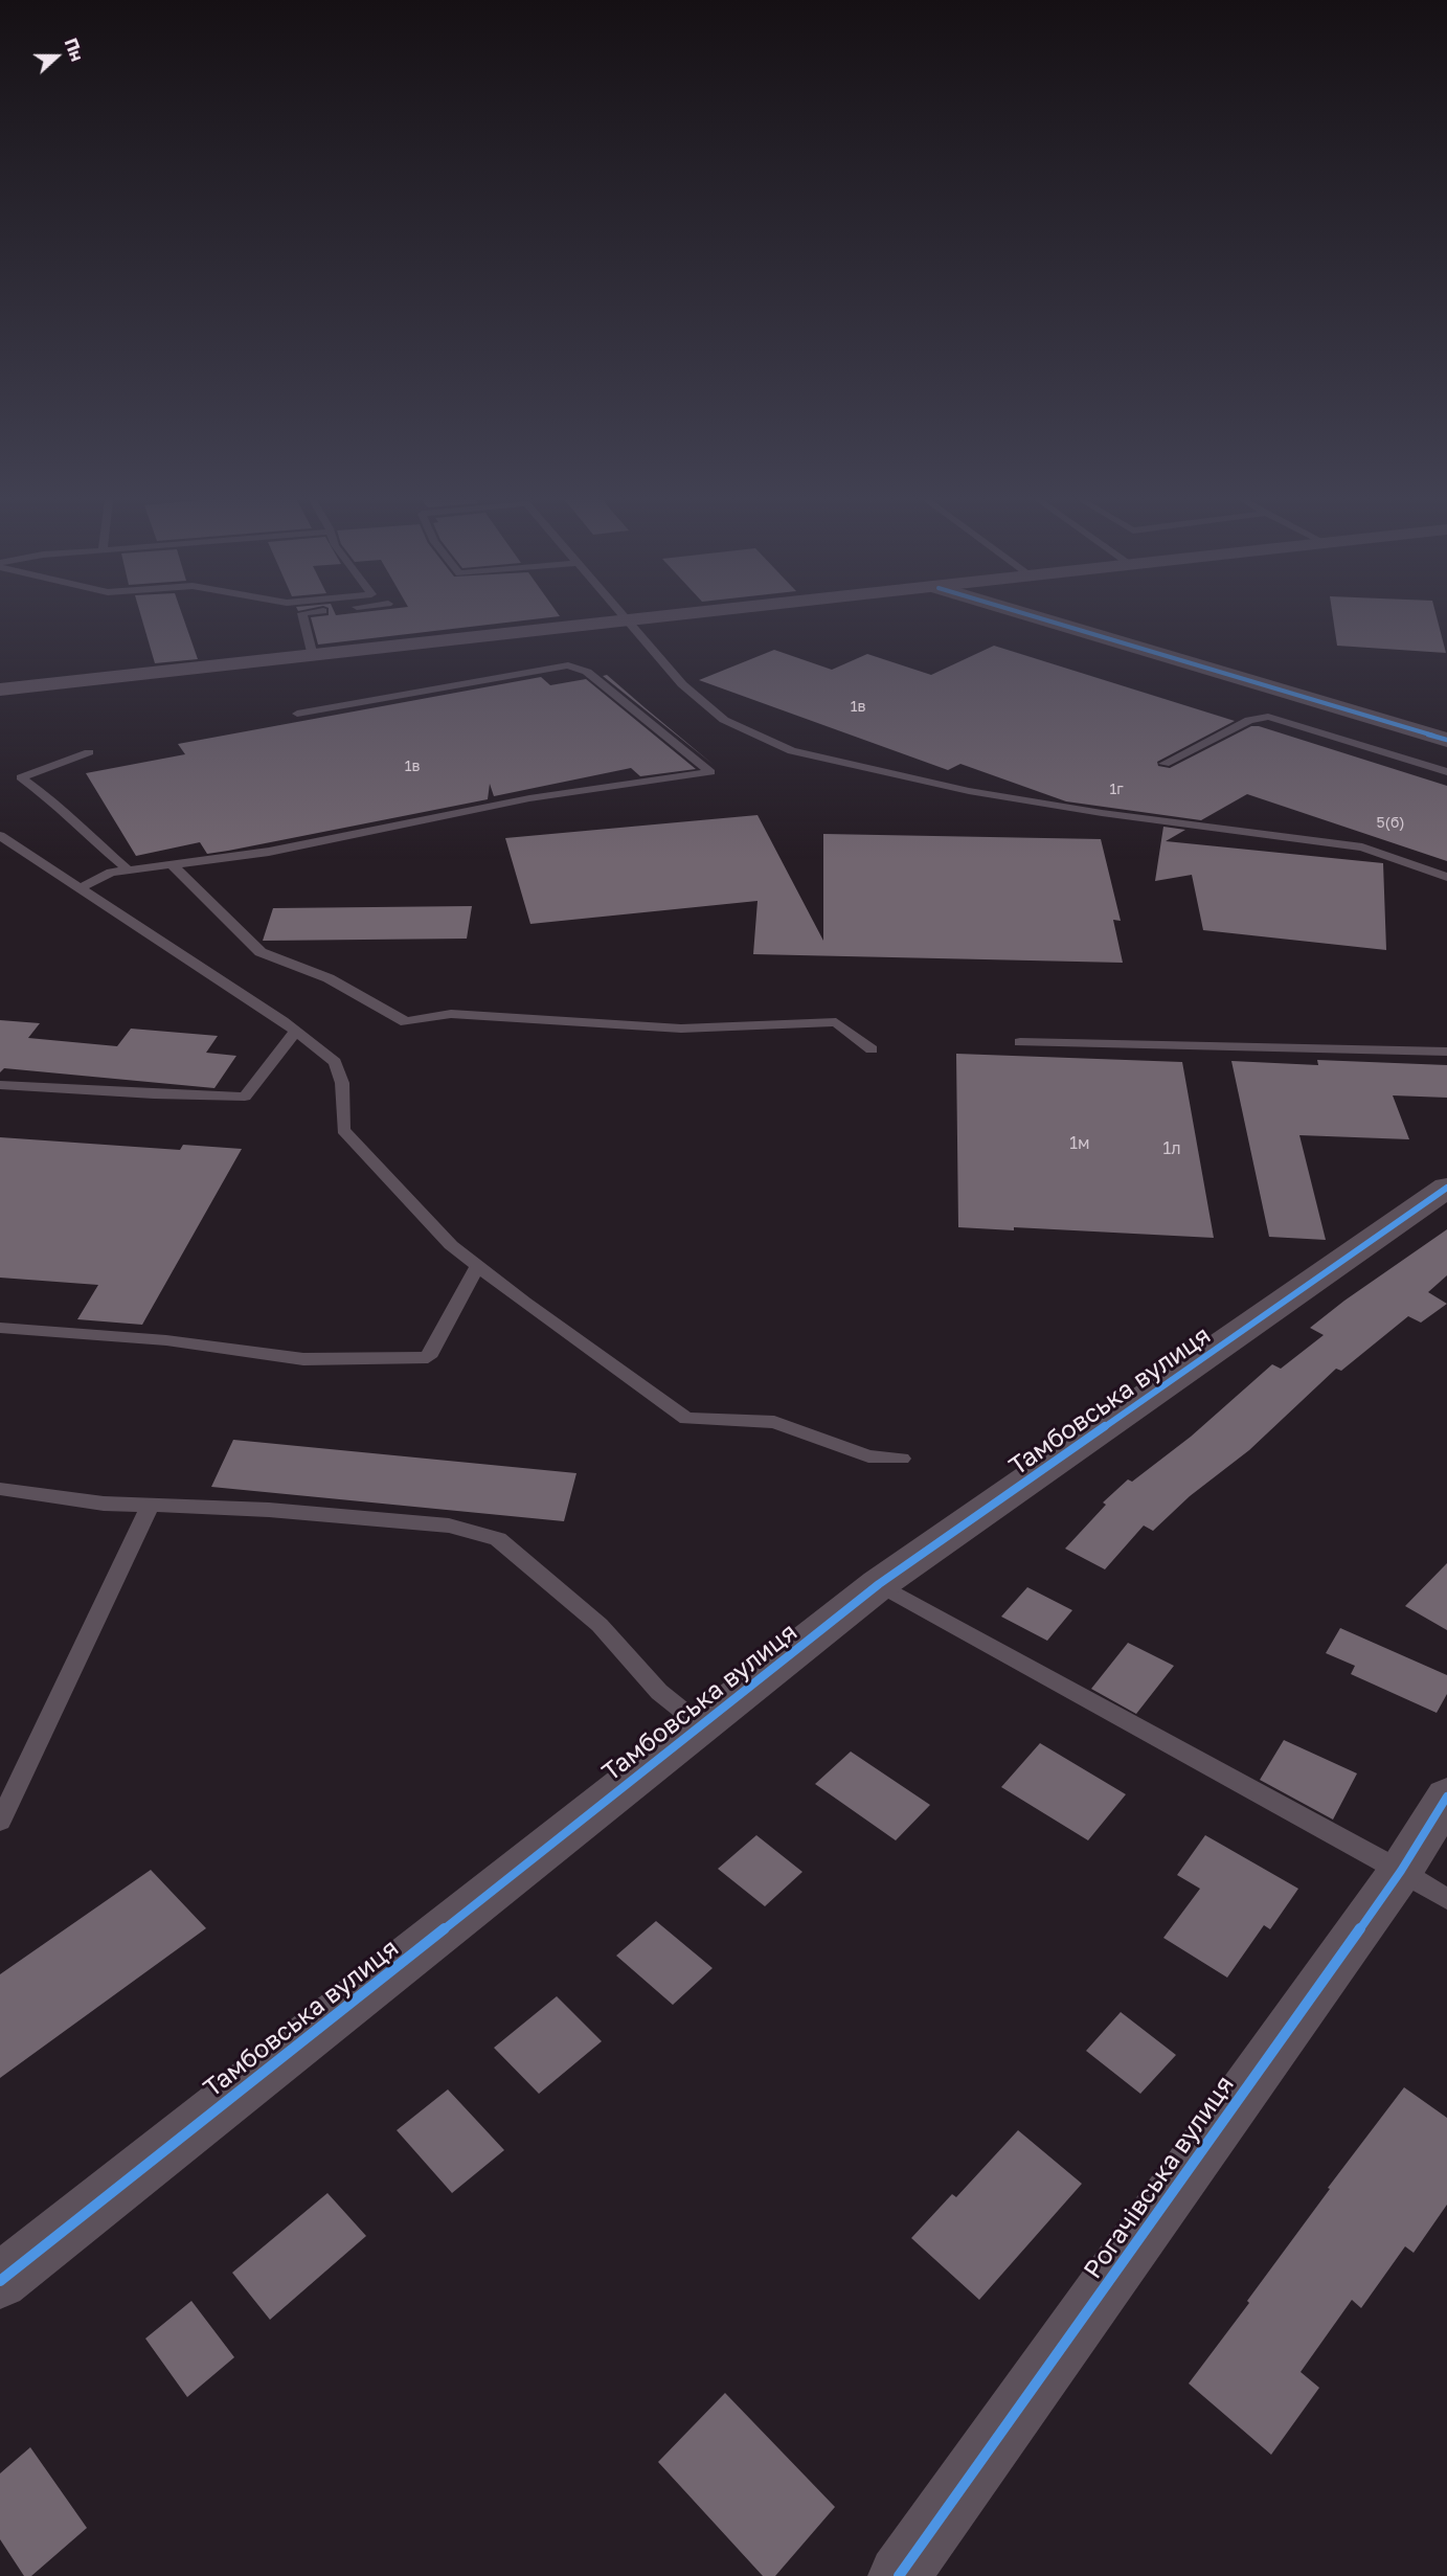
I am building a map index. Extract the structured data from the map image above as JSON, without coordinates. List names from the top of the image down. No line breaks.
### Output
{"streets":{"street":["Тамбовська вулиця","Рогачівська вулиця"]},"house_numbers":["1в","1в","1г","5(б)","1м","1л"],"north":"right"}
